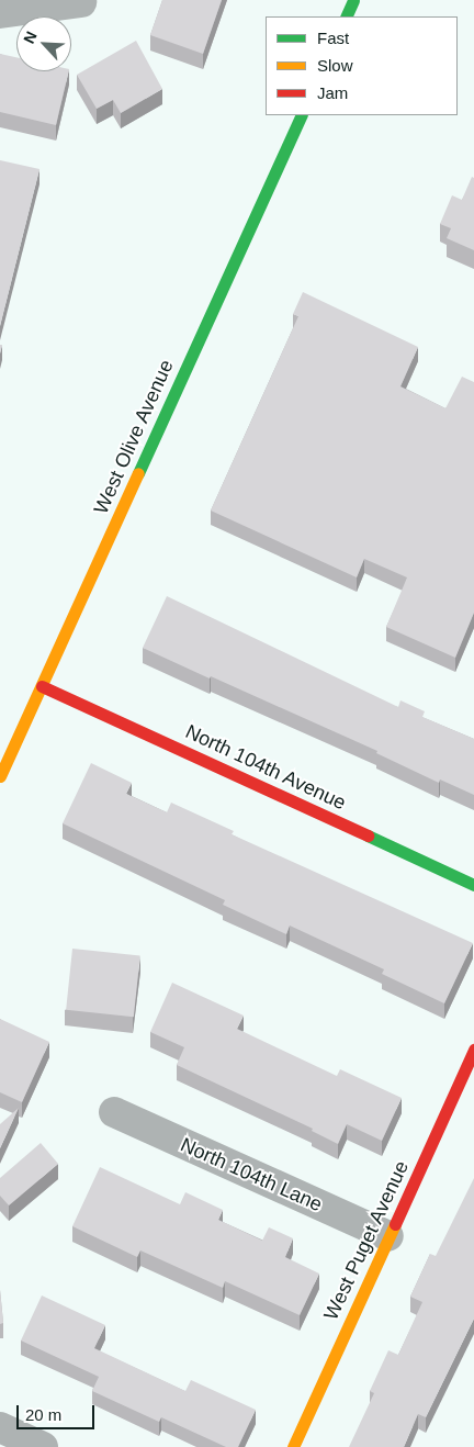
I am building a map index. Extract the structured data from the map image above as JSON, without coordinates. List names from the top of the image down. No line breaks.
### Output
{"streets":{"street":["West Olive Avenue","North 104th Avenue","North 104th Lane","West Puget Avenue"]},"crossings":[["West Olive Avenue","North 104th Avenue"],["North 104th Lane","West Puget Avenue"]],"legend":["Fast","Slow","Jam"],"scale_bar":"20 m","north":"top left"}
